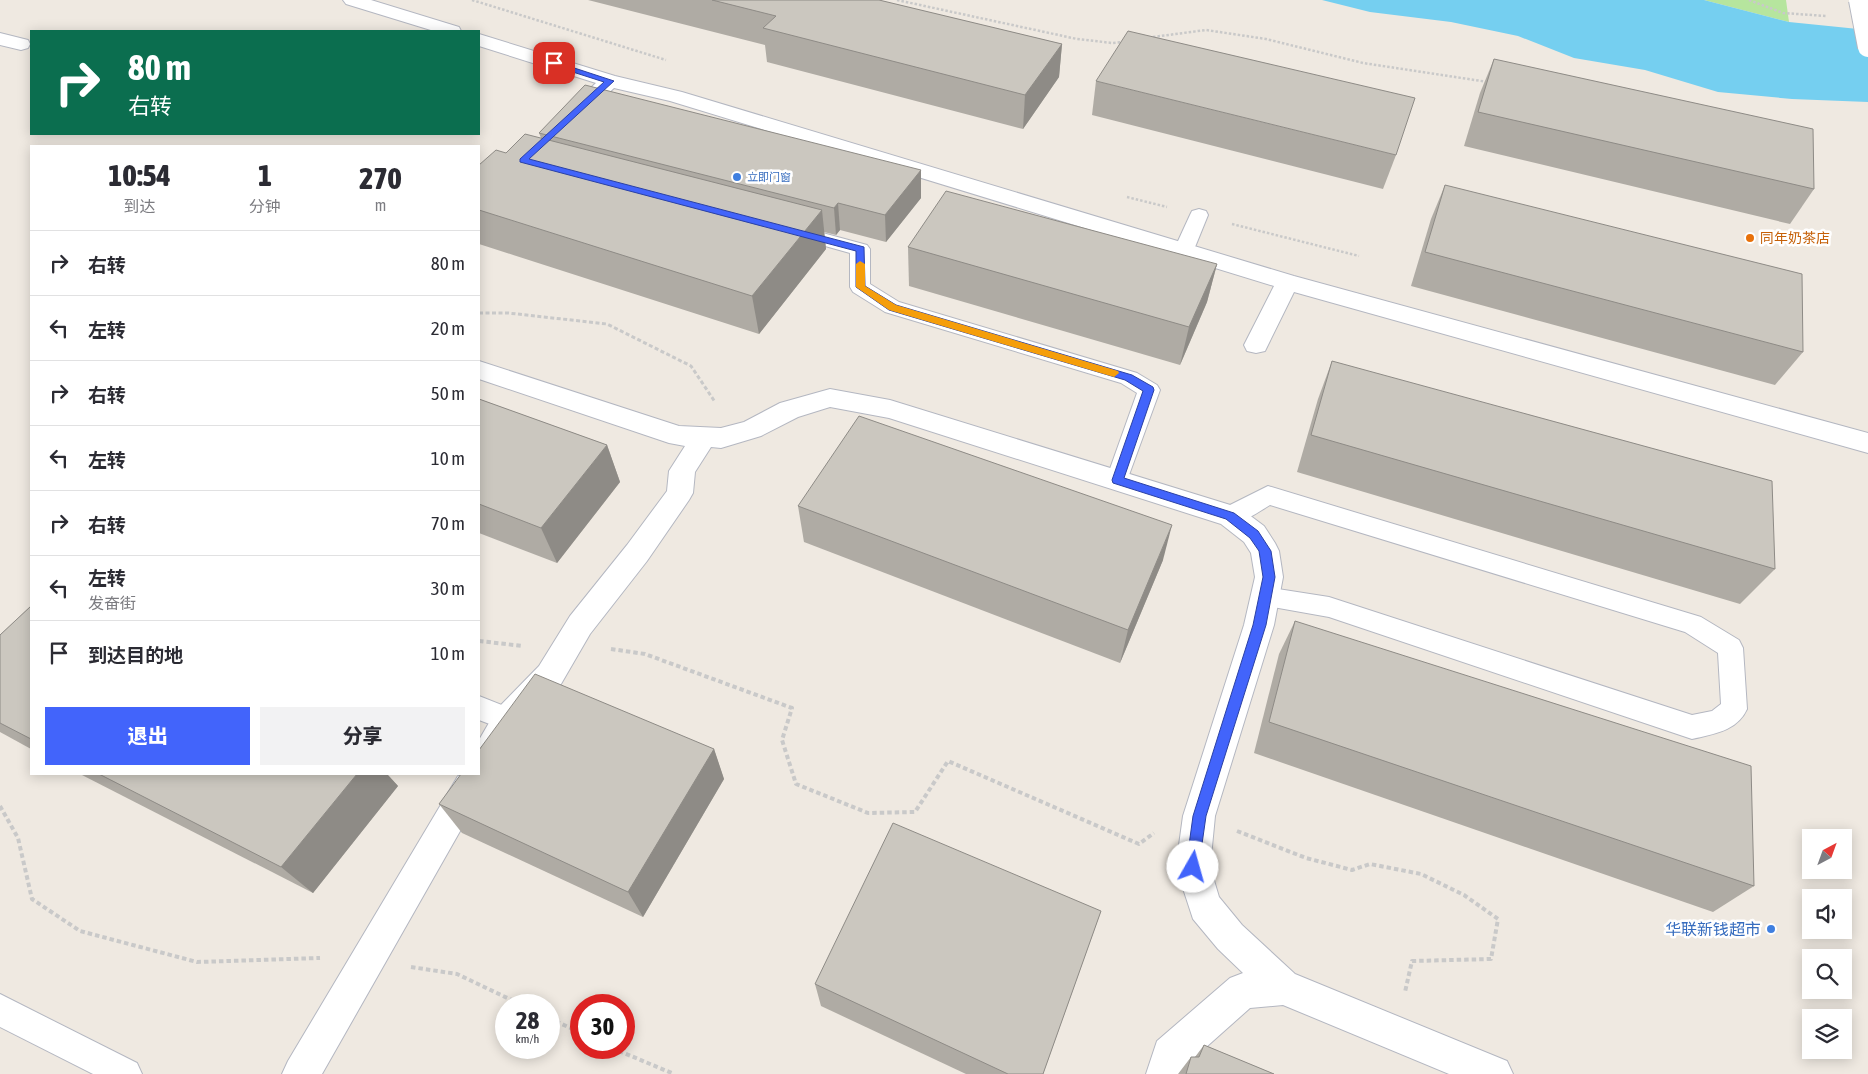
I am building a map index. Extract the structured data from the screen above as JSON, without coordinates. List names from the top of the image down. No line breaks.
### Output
{"places":["立即门窗","同年奶茶店","华联新钱超市"],"north":"top right","page":{"turn":["80 m","右转"],"eta":["10:54","到达","1","分钟","270","m"],"list":[{"name":"右转","value":"80 m"},{"name":"左转","value":"20 m"},{"name":"右转","value":"50 m"},{"name":"左转","value":"10 m"},{"name":"右转","value":"70 m"},{"name":"左转","note":"发奋街","value":"30 m"},{"name":"到达目的地","value":"10 m"}],"buttons":["退出","分享"],"speed":"28 km/h","limit":"30"}}
